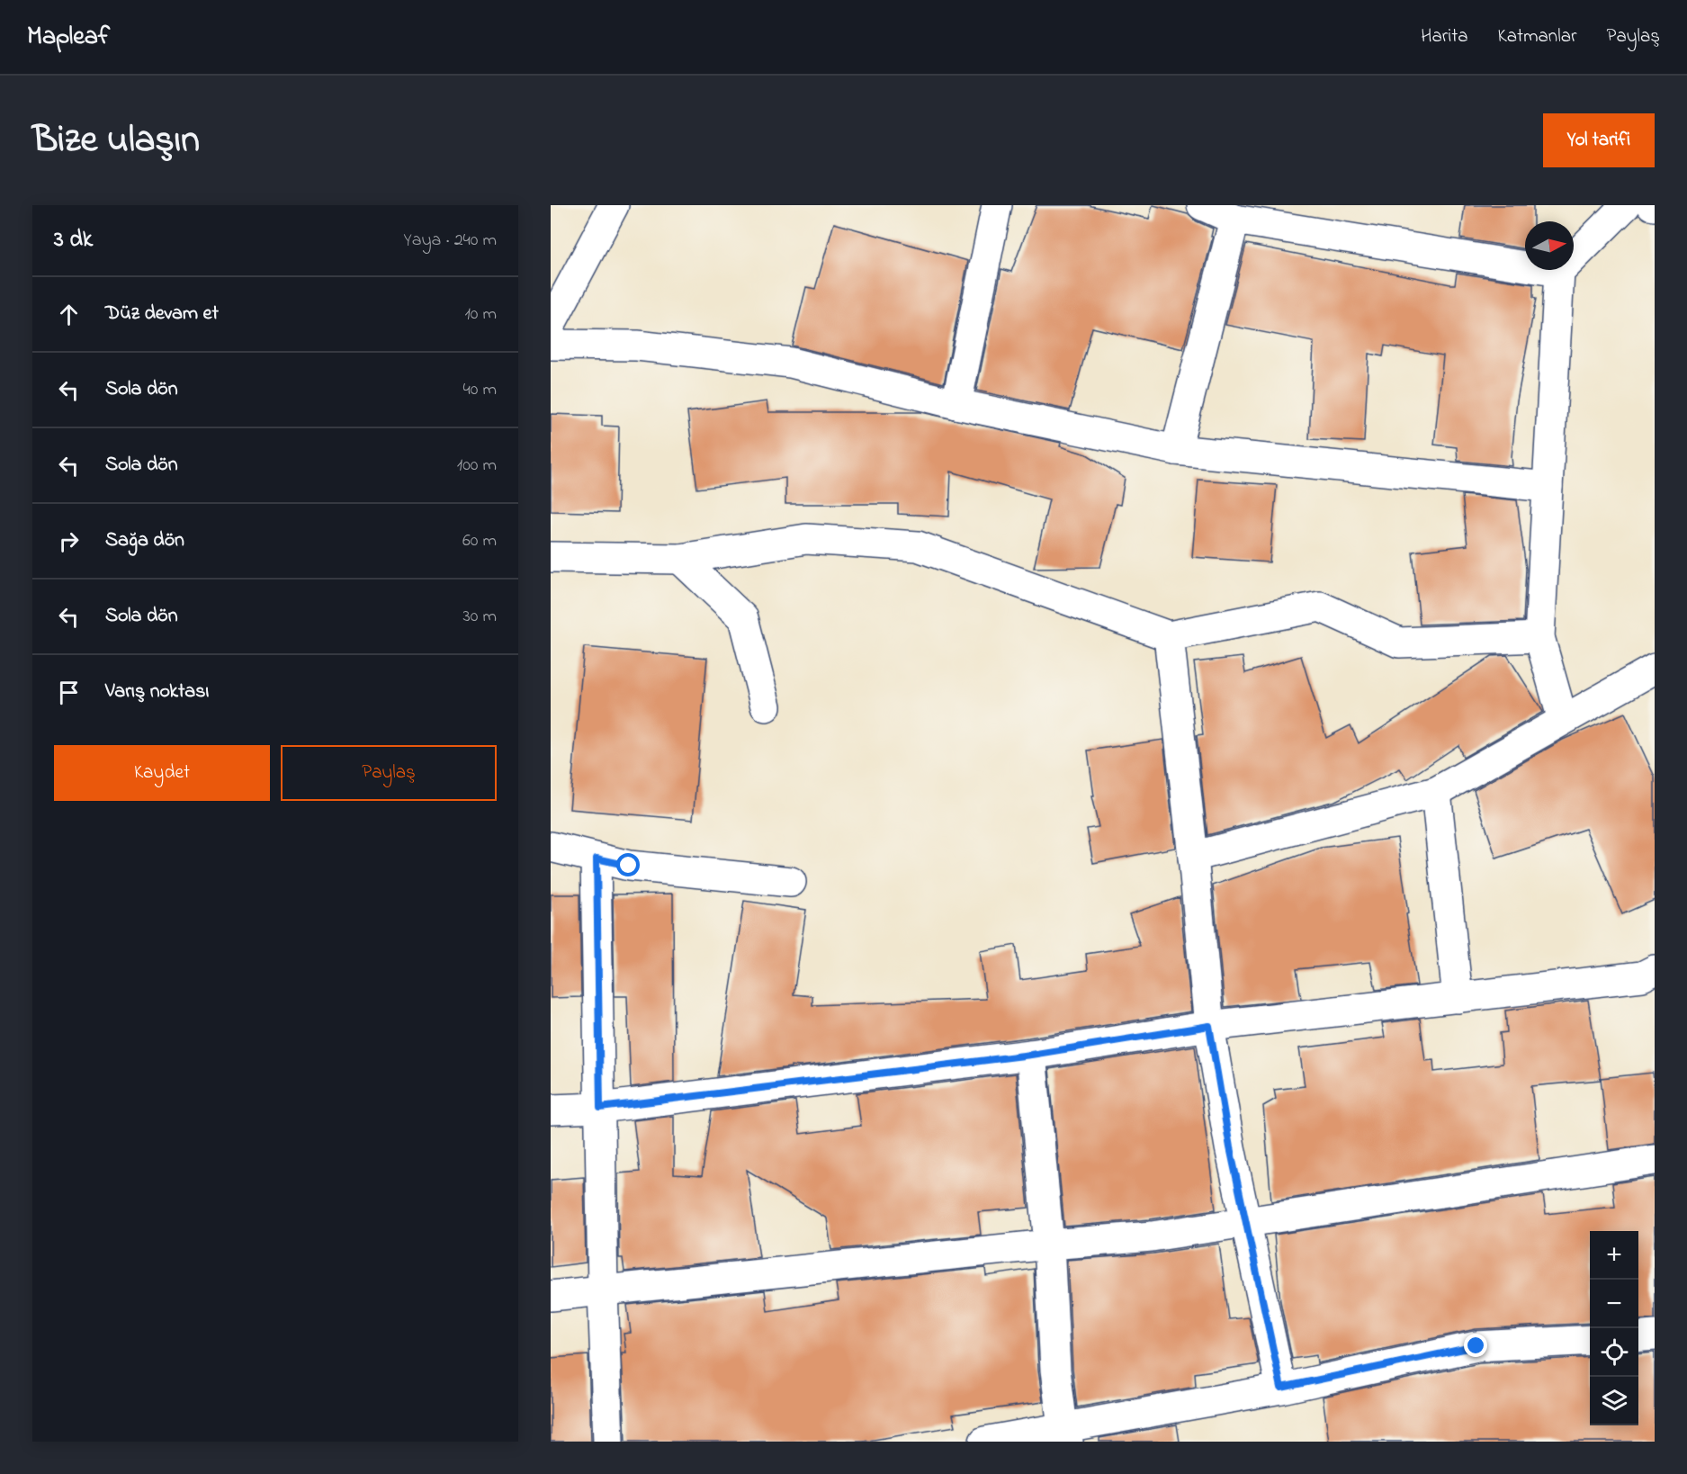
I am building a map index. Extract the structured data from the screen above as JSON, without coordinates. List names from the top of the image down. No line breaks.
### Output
{"north":"right","page":{"header":"Mapleaf","nav":["Harita","Katmanlar","Paylaş"],"title":"Bize ulaşın","buttons":["Yol tarifi",["Kaydet","Paylaş"]],"heading":["3 dk","Yaya · 240 m"],"list":[["Düz devam et","10 m"],["Sola dön","40 m"],["Sola dön","100 m"],["Sağa dön","60 m"],["Sola dön","30 m"],"Varış noktası"],"map_buttons":["+","−"]}}
